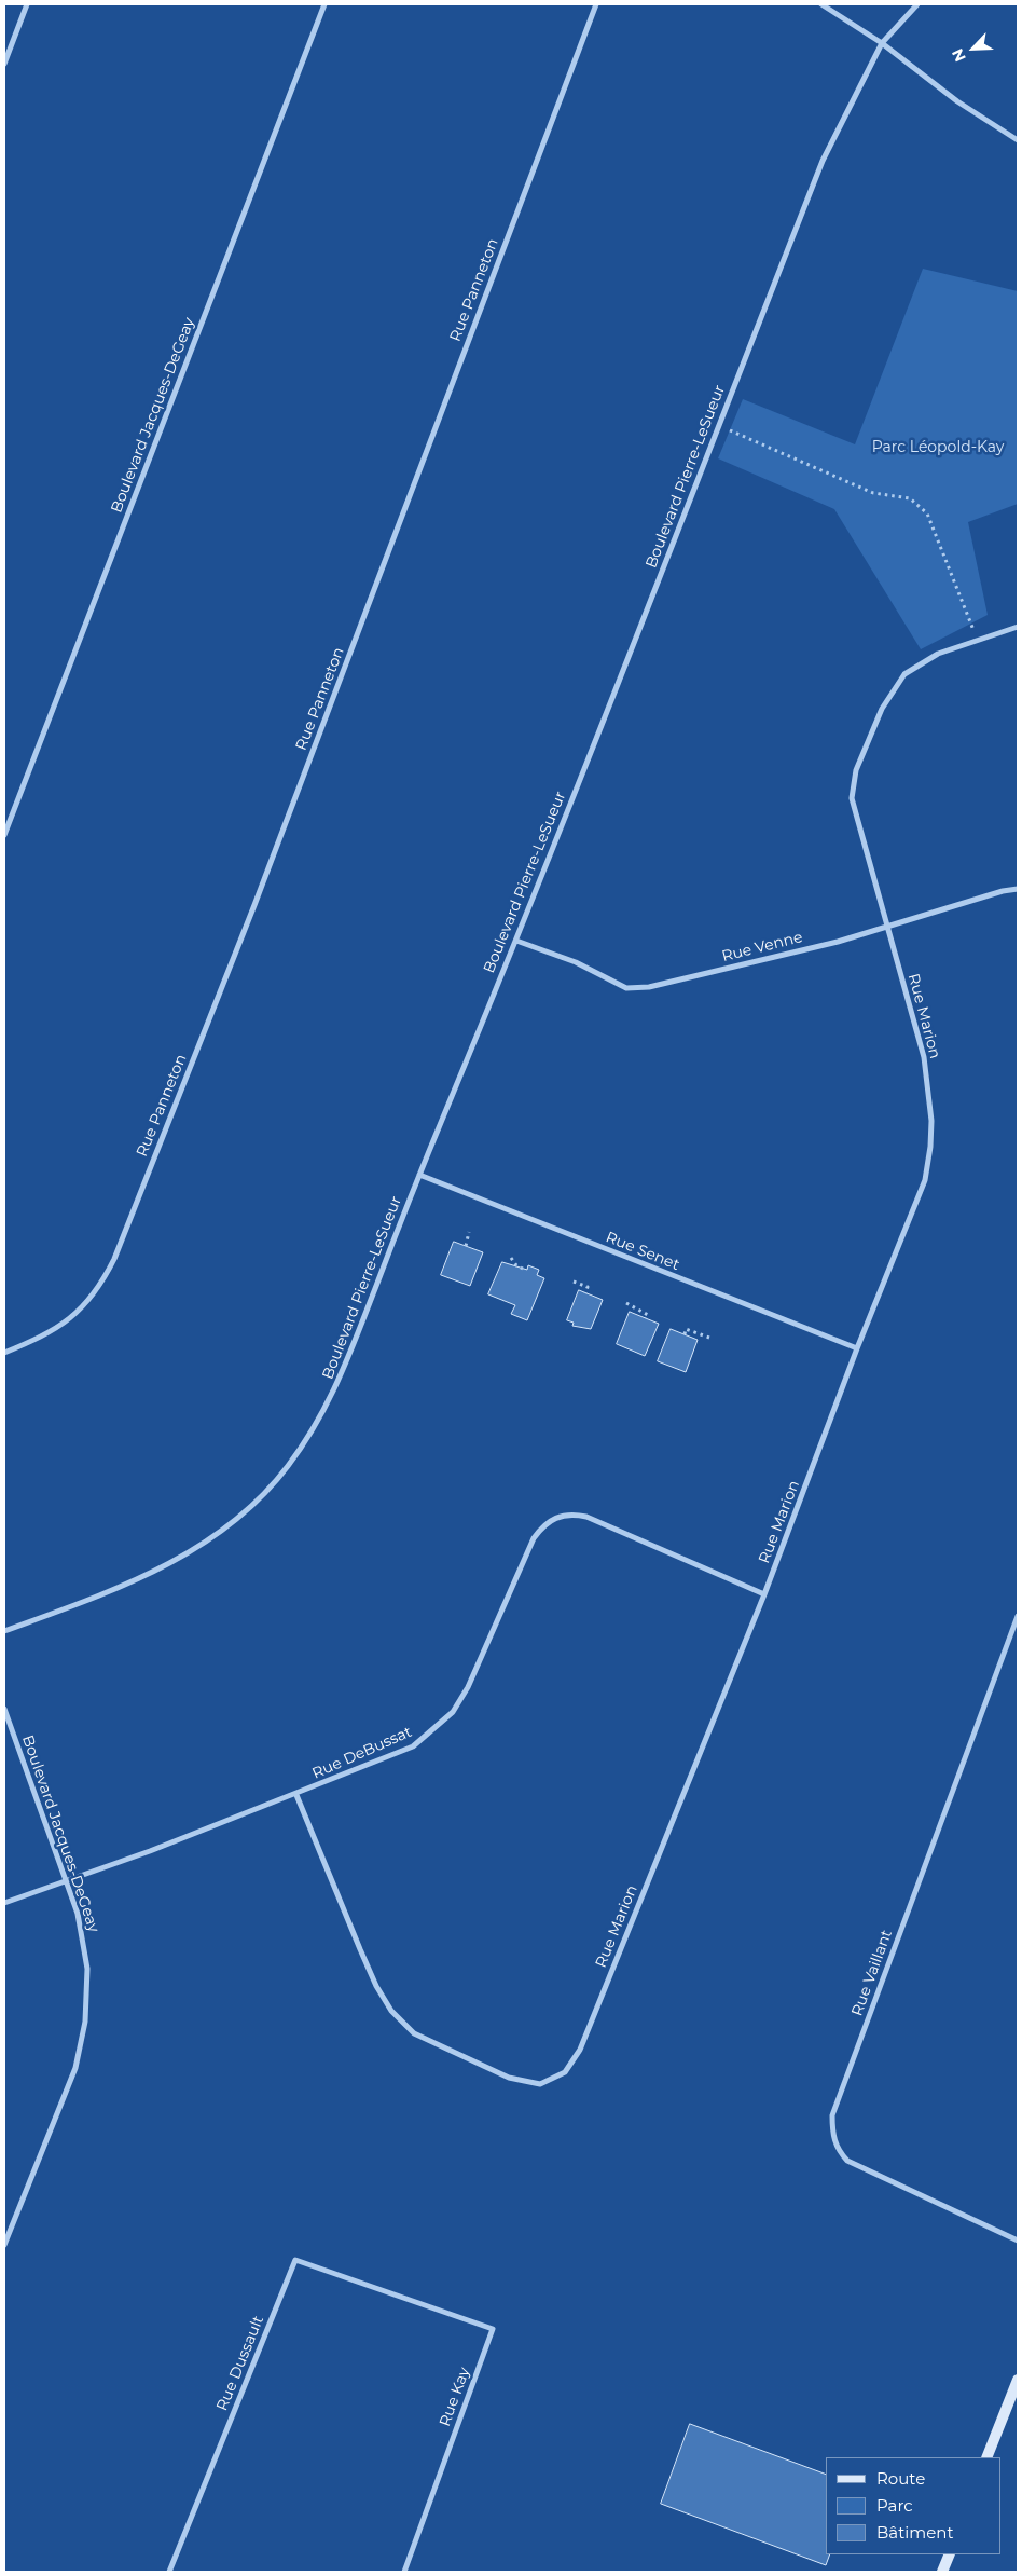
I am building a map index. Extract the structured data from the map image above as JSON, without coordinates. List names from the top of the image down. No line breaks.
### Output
{"streets":{"street":["Rue Panneton","Boulevard Jacques-DeGeay","Boulevard Pierre-LeSueur","Rue Venne","Rue Marion","Rue Senet","Rue DeBussat","Rue Vaillant","Rue Dussault","Rue Kay"]},"crossings":[["Boulevard Jacques-DeGeay","Rue DeBussat"],["Boulevard Pierre-LeSueur","Rue Venne"],["Boulevard Pierre-LeSueur","Rue Senet"],["Rue Venne","Rue Marion"],["Rue Marion","Rue Senet"],["Rue Marion","Rue DeBussat"],["Rue Dussault","Rue Kay"]],"parks":["Parc Léopold-Kay"],"legend":["Route","Parc","Bâtiment"],"north":"bottom left"}
